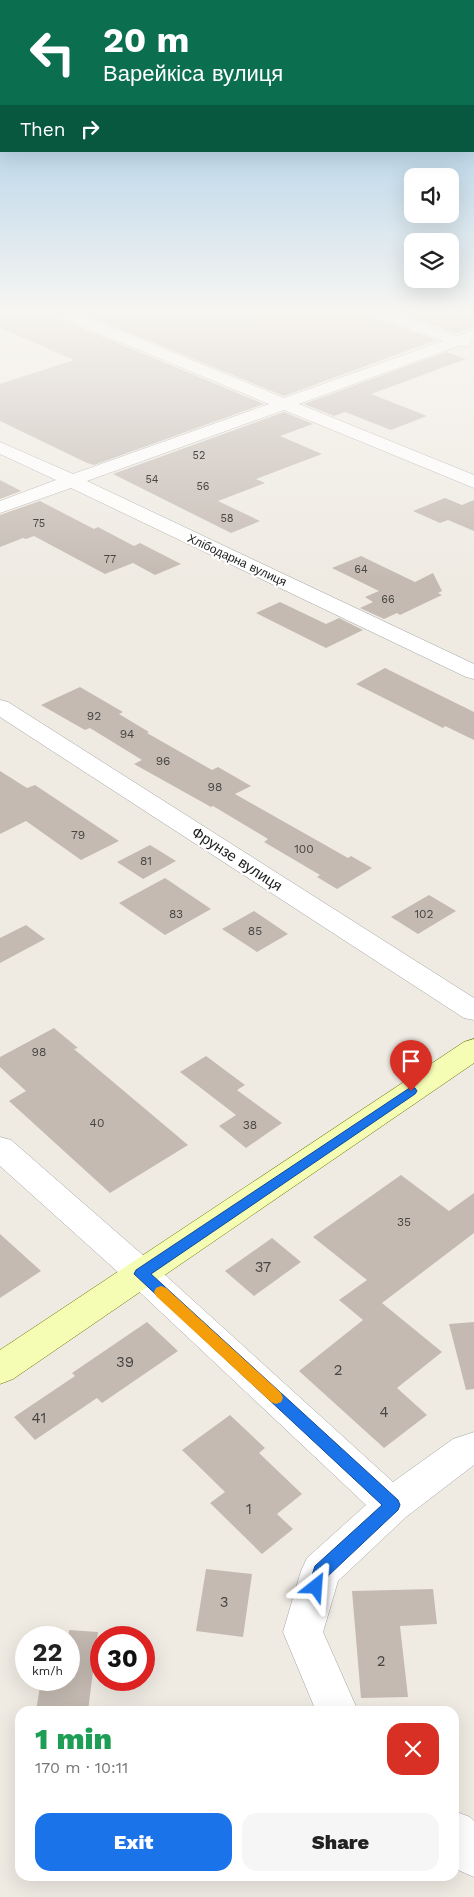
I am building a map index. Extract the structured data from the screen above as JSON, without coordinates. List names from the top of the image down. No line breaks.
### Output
{"streets":{"street":["Хлібодарна вулиця","Фрунзе вулиця"]},"house_numbers":["52","54","56","58","75","77","64","66","92","94","96","98","79","100","81","83","102","85","98","40","38","35","37","39","2","4","41","1","3","2"],"page":{"turn":["20 m","Варейкіса вулиця"],"then":"Then","speed":"22 km/h","limit":"30","heading":["1 min","170 m · 10:11"],"buttons":["Exit","Share"]}}
